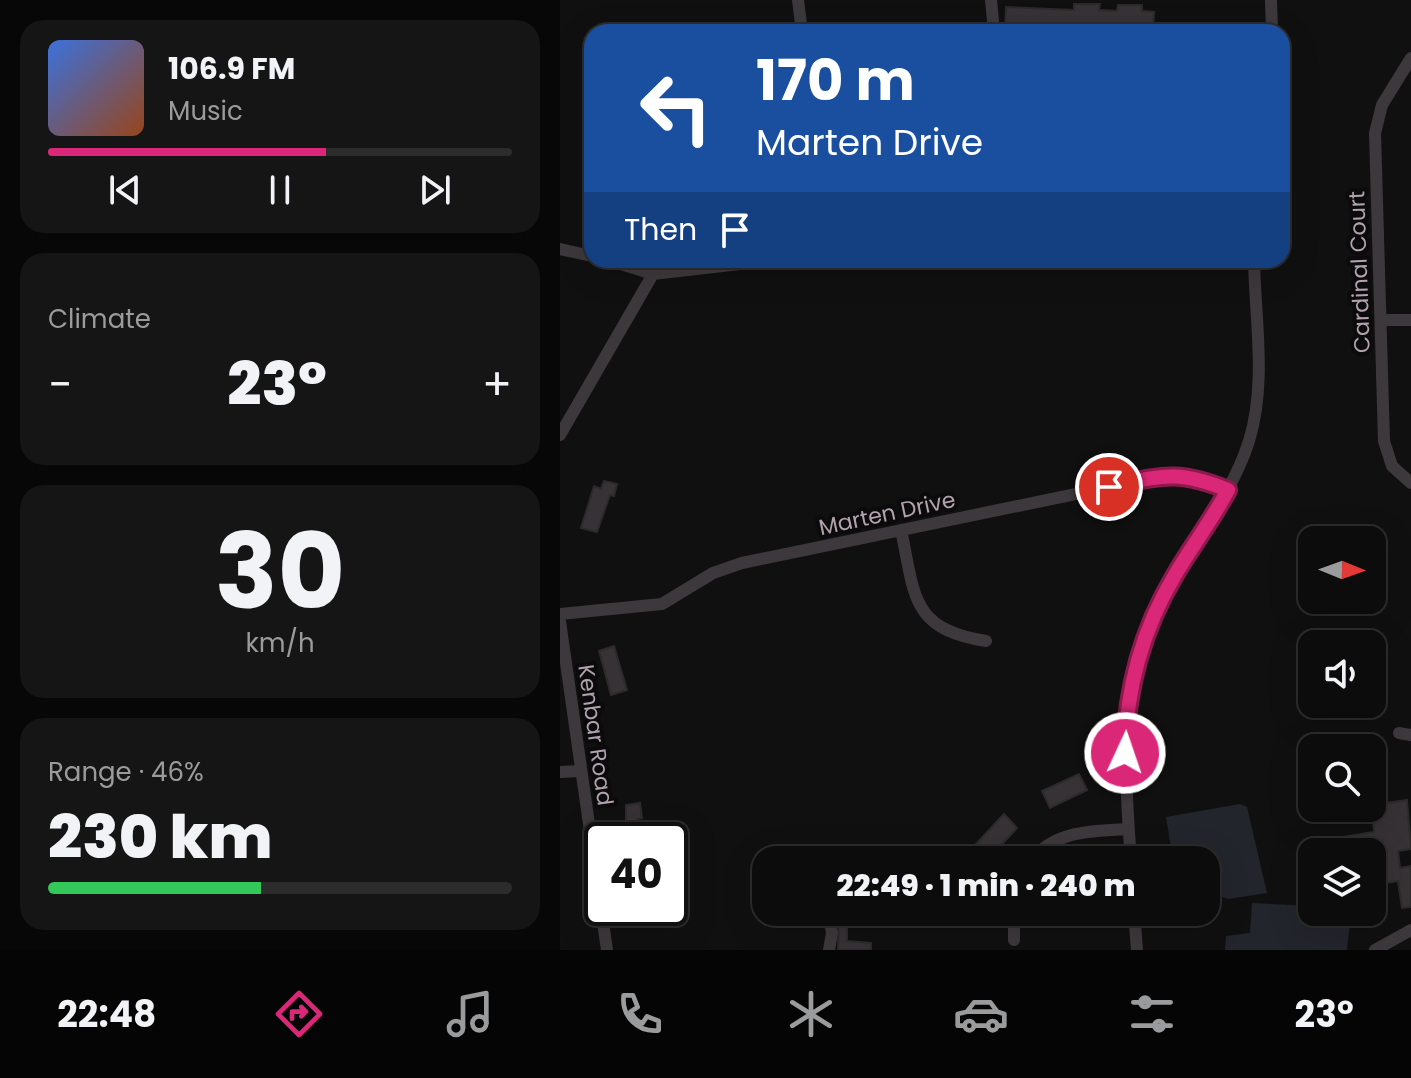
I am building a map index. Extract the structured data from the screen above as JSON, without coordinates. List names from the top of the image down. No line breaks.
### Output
{"streets":{"street":["Cardinal Court","Marten Drive","Kenbar Road"]},"north":"right","page":{"turn":["170 m","Marten Drive"],"song":["106.9 FM","Music"],"then":"Then","tile":["Climate",["30","km/h"],["Range · 46%","230 km"]],"heat":["−","23°","+"],"limit":"40","trip":"22:49 · 1 min · 240 m","tabs":["22:48","23°"]}}
